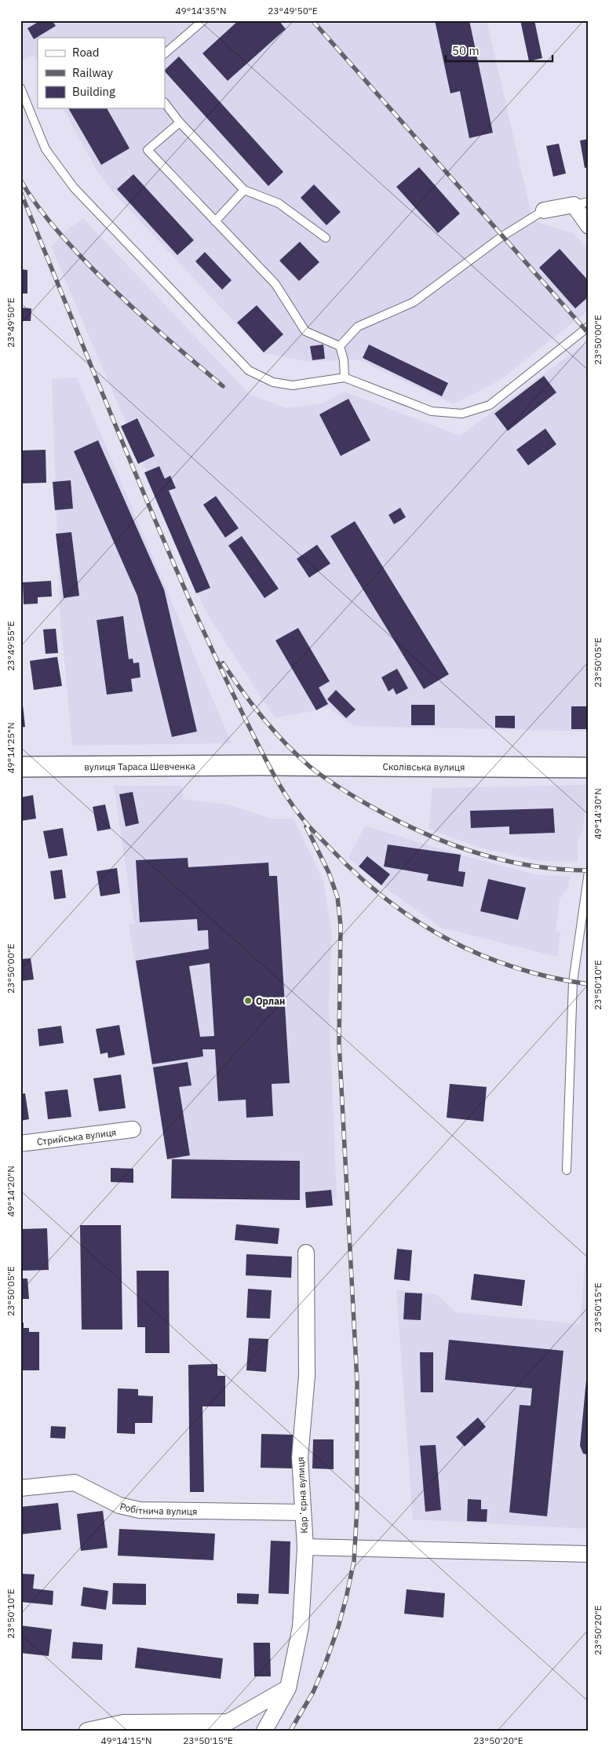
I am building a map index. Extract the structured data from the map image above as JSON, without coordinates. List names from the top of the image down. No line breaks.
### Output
{"streets":{"street":["вулиця Тараса Шевченка","Сколівська вулиця","Стрийська вулиця","Карʼєрна вулиця","Робітнича вулиця"]},"crossings":[["вулиця Тараса Шевченка","Сколівська вулиця"],["Карʼєрна вулиця","Робітнича вулиця"]],"places":["Орлан"],"legend":["Road","Railway","Building"],"scale_bar":"50 m","coordinates":["49°14'35\"N","23°49'50\"E","23°50'00\"E","23°49'55\"E","23°50'05\"E","49°14'25\"N","49°14'30\"N","23°50'10\"E","49°14'20\"N","23°50'15\"E","23°50'20\"E","49°14'15\"N"]}
